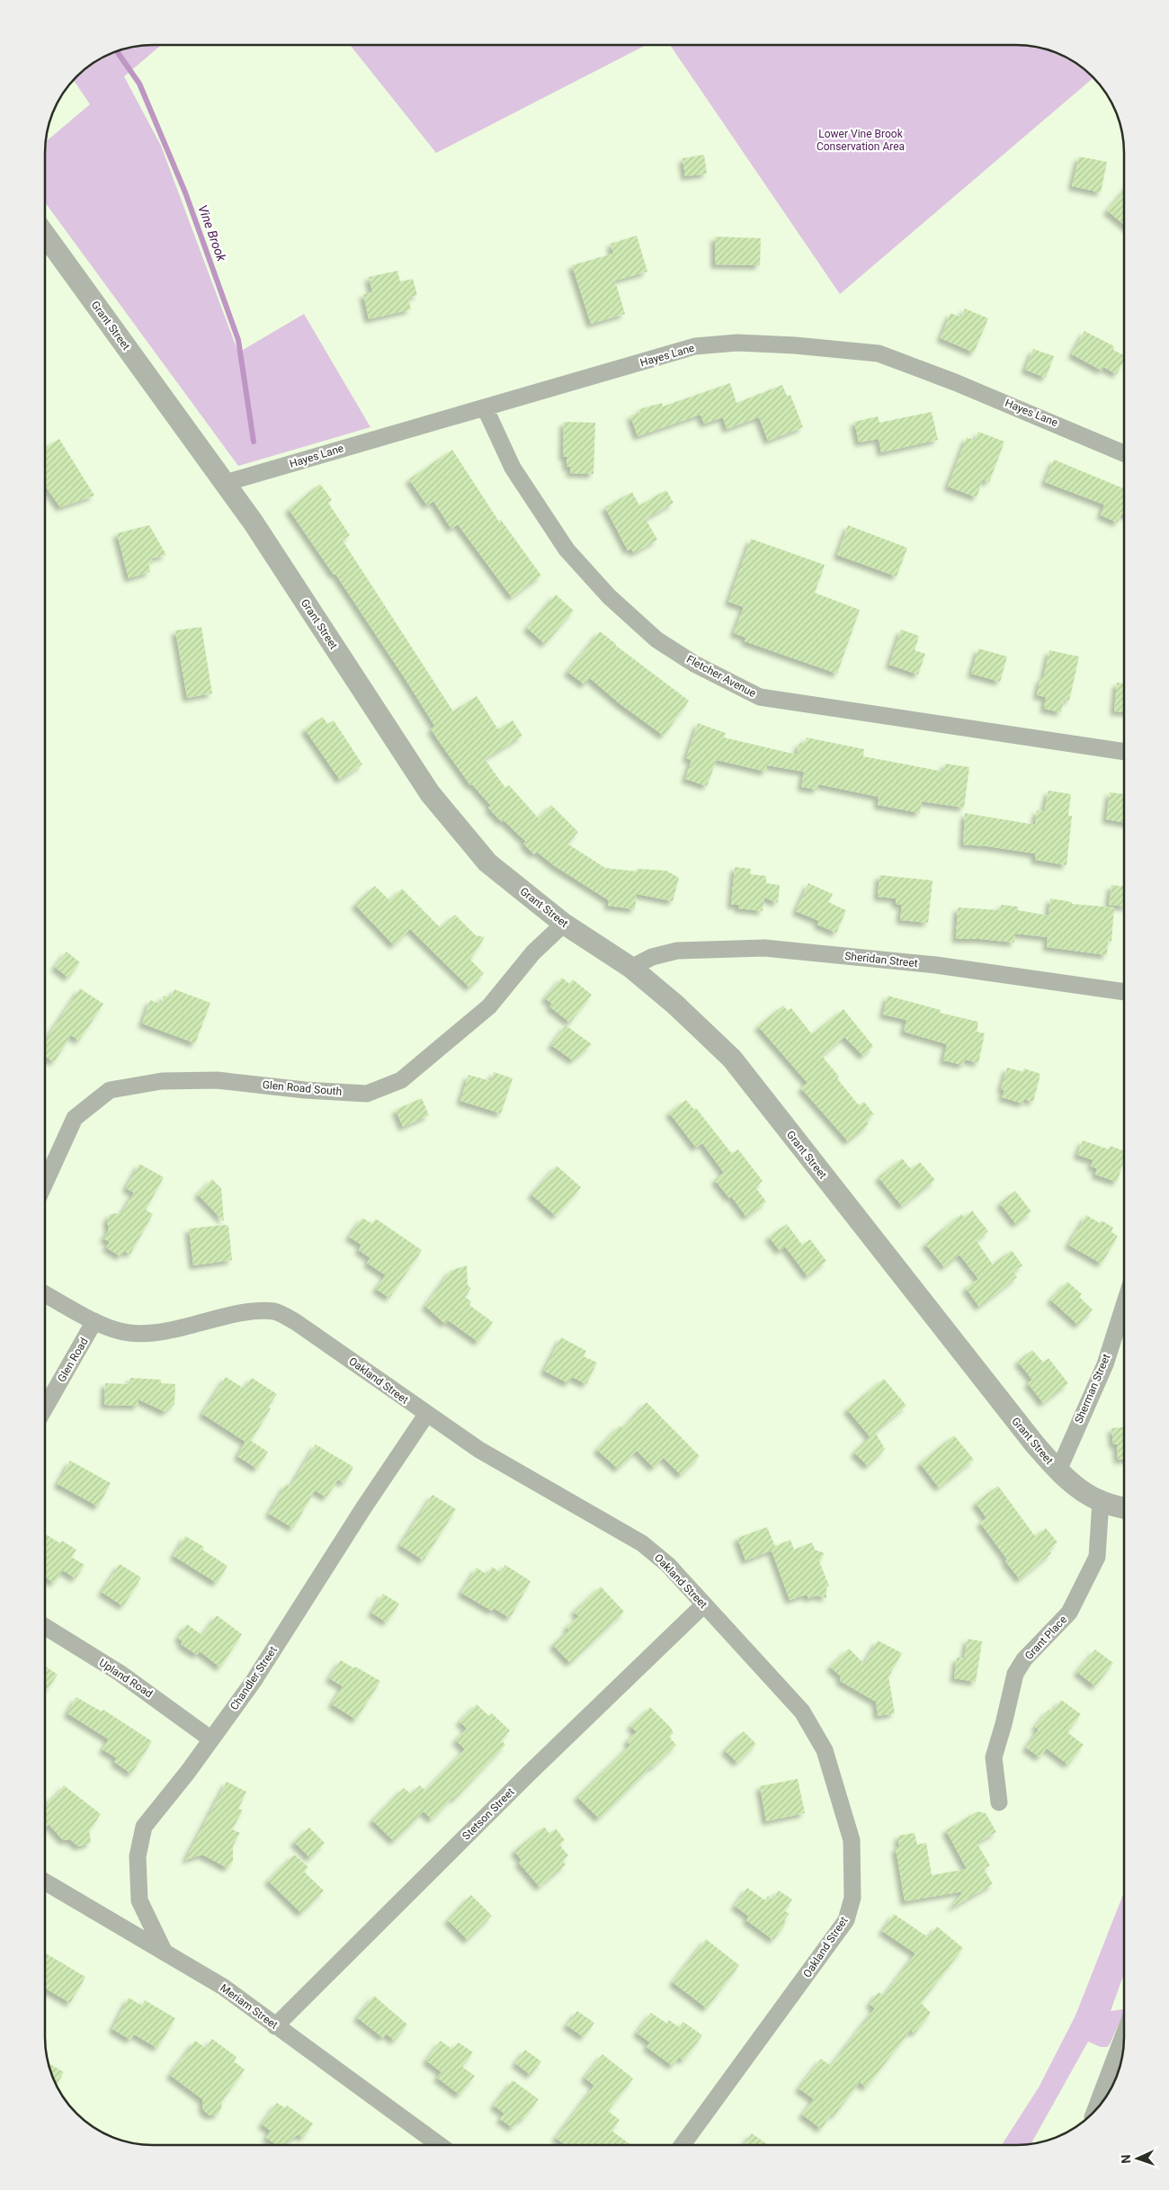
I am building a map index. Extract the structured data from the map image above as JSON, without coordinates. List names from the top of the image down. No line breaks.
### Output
{"streets":{"street":["Grant Street","Hayes Lane","Fletcher Avenue","Sheridan Street","Glen Road South","Glen Road","Oakland Street","Sherman Street","Grant Place","Upland Road","Chandler Street","Stetson Street","Meriam Street"]},"crossings":[["Grant Street","Hayes Lane"],["Grant Street","Sheridan Street"],["Grant Street","Glen Road South"],["Grant Street","Sherman Street"],["Grant Street","Grant Place"],["Hayes Lane","Fletcher Avenue"],["Glen Road","Oakland Street"],["Oakland Street","Chandler Street"],["Oakland Street","Stetson Street"],["Upland Road","Chandler Street"],["Chandler Street","Meriam Street"],["Stetson Street","Meriam Street"]],"water":["Vine Brook"],"parks":["Lower Vine Brook Conservation Area"],"north":"left"}
